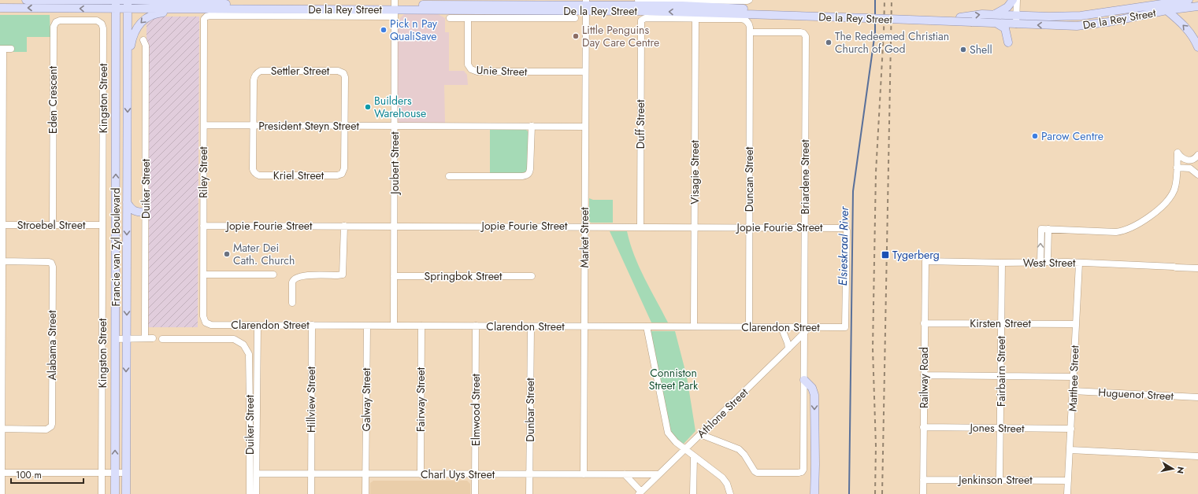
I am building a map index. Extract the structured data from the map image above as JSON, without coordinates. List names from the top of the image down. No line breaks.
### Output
{"streets":{"main road":["De la Rey Street","Francie van Zyl Boulevard"],"street":["Settler Street","Unie Street","Kingston Street","Eden Crescent","Duff Street","President Steyn Street","Joubert Street","Riley Street","Visagie Street","Kriel Street","Briardene Street","Duncan Street","Duiker Street","Stroebel Street","Jopie Fourie Street","Market Street","West Street","Springbok Street","Kirsten Street","Clarendon Street","Alabama Street","Fairbairn Street","Railway Road","Matthee Street","Huguenot Street","Hillview Street","Galway Street","Fairway Street","Elmwood Street","Dunbar Street","Athlone Street","Jones Street","Charl Uys Street","Jenkinson Street"]},"crossings":[["De la Rey Street","Unie Street"],["De la Rey Street","Duff Street"],["De la Rey Street","Joubert Street"],["De la Rey Street","Riley Street"],["De la Rey Street","Visagie Street"],["De la Rey Street","Briardene Street"],["De la Rey Street","Duncan Street"],["De la Rey Street","Market Street"],["De la Rey Street","Francie van Zyl Boulevard"],["Settler Street","President Steyn Street"],["Settler Street","Kriel Street"],["Unie Street","Market Street"],["Kingston Street","Eden Crescent"],["Kingston Street","Stroebel Street"],["Eden Crescent","Stroebel Street"],["Duff Street","Jopie Fourie Street"],["President Steyn Street","Joubert Street"],["President Steyn Street","Riley Street"],["President Steyn Street","Kriel Street"],["President Steyn Street","Market Street"],["Joubert Street","Jopie Fourie Street"],["Joubert Street","Springbok Street"],["Joubert Street","Clarendon Street"],["Riley Street","Jopie Fourie Street"],["Riley Street","Clarendon Street"],["Visagie Street","Jopie Fourie Street"],["Visagie Street","Clarendon Street"],["Briardene Street","Duncan Street"],["Briardene Street","Jopie Fourie Street"],["Briardene Street","Clarendon Street"],["Briardene Street","Athlone Street"],["Duncan Street","Jopie Fourie Street"],["Duncan Street","Clarendon Street"],["Jopie Fourie Street","Market Street"],["Jopie Fourie Street","Clarendon Street"],["Market Street","Clarendon Street"],["Market Street","Charl Uys Street"],["West Street","Fairbairn Street"],["West Street","Railway Road"],["West Street","Matthee Street"],["Kirsten Street","Fairbairn Street"],["Kirsten Street","Railway Road"],["Kirsten Street","Matthee Street"],["Clarendon Street","Hillview Street"],["Clarendon Street","Galway Street"],["Clarendon Street","Fairway Street"],["Clarendon Street","Elmwood Street"],["Clarendon Street","Dunbar Street"],["Clarendon Street","Athlone Street"],["Fairbairn Street","Jones Street"],["Fairbairn Street","Jenkinson Street"],["Railway Road","Jones Street"],["Railway Road","Jenkinson Street"],["Matthee Street","Huguenot Street"],["Matthee Street","Jones Street"],["Matthee Street","Jenkinson Street"],["Hillview Street","Charl Uys Street"],["Galway Street","Charl Uys Street"],["Fairway Street","Charl Uys Street"],["Elmwood Street","Charl Uys Street"],["Dunbar Street","Charl Uys Street"],["Athlone Street","Charl Uys Street"]],"water":["Elsieskraal River"],"parks":["Conniston Street Park"],"places":{"other":["Pick n Pay QualiSave","Little Penguins Day Care Centre","The Redeemed Christian Church of God","Shell","Builders Warehouse","Parow Centre","Mater Dei Cath. Church"],"transit":["Tygerberg"]},"scale_bar":"100 m","north":"right"}
